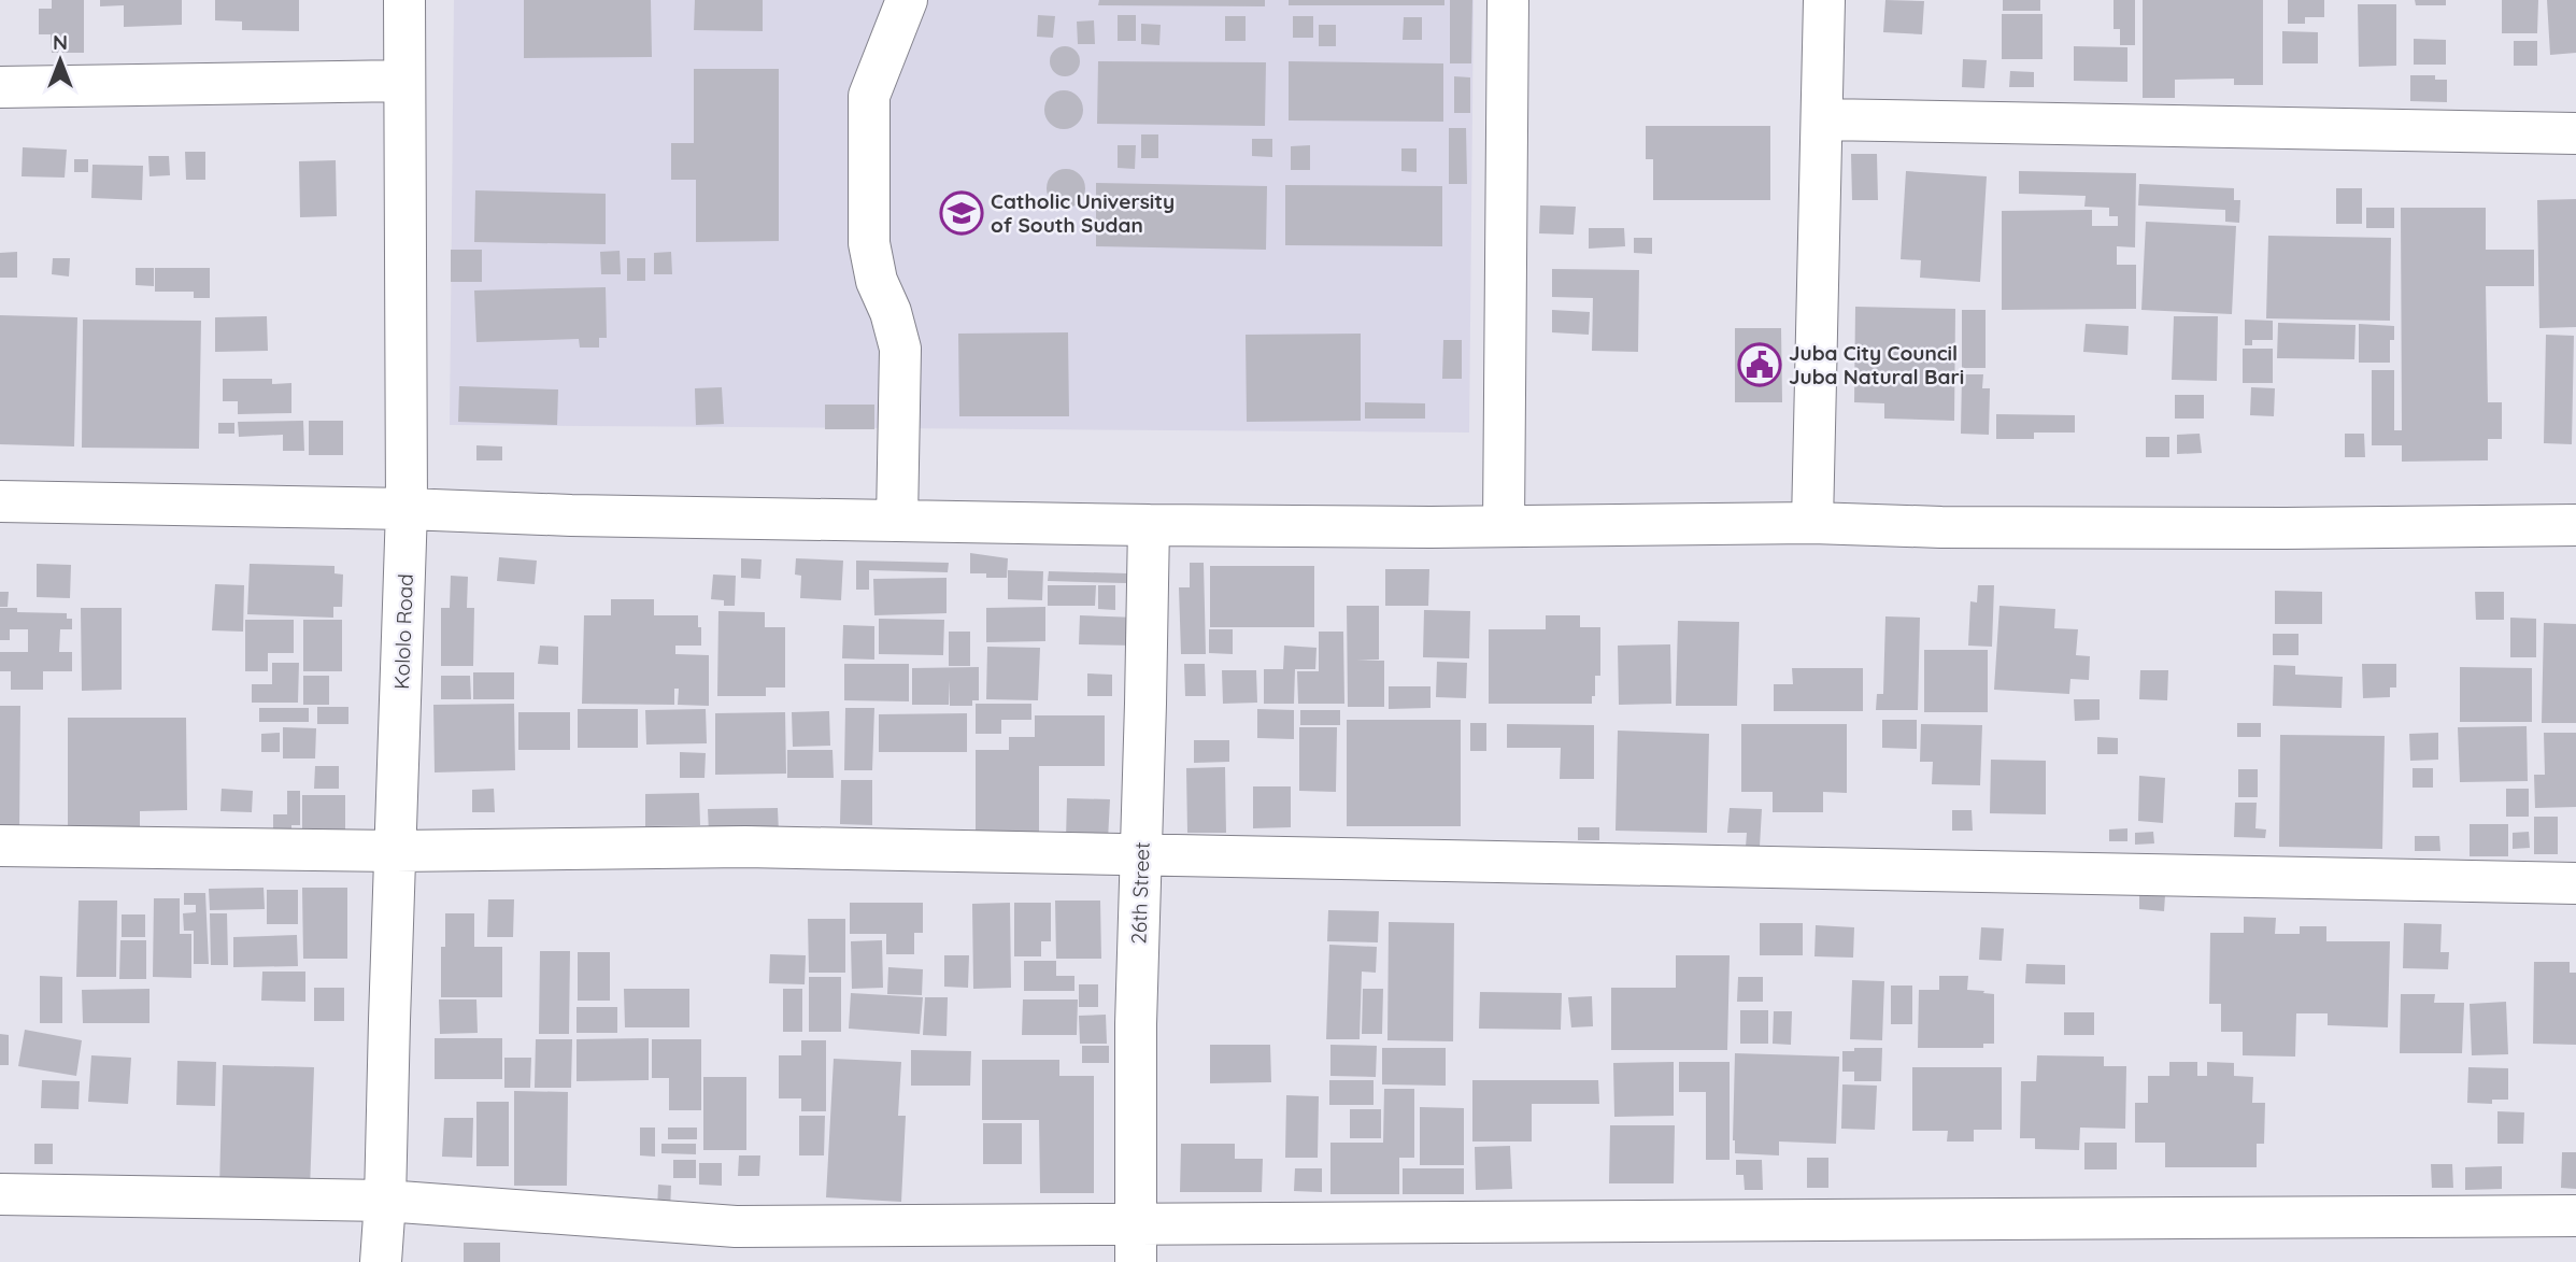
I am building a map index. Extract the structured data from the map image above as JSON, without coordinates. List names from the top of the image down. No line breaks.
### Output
{"streets":{"street":["Kololo Road","26th Street"]},"places":{"school or university":["Catholic University of South Sudan"],"public building":["Juba City Council Juba Natural Bari"]},"north":"top"}
